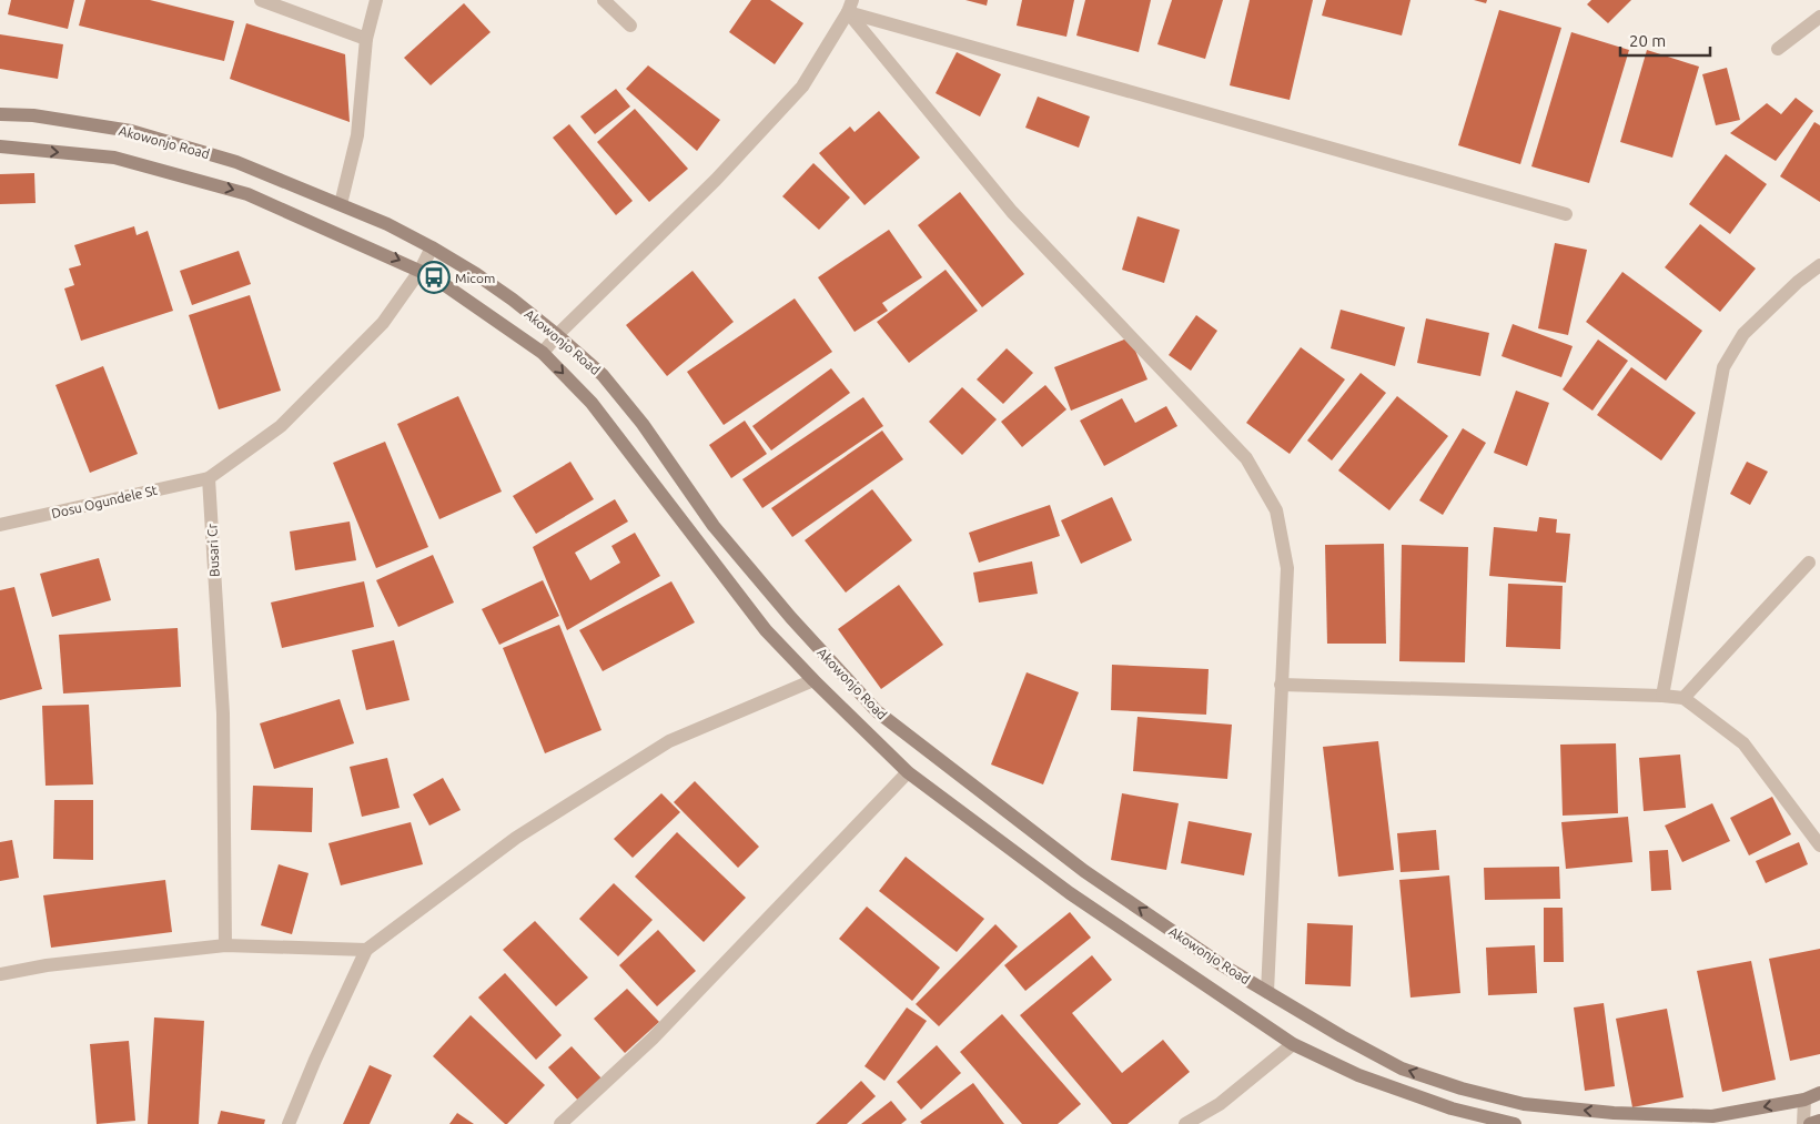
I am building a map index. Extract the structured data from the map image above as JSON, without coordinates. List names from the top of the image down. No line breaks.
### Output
{"streets":{"main road":["Akowonjo Road"],"street":["Dosu Ogundele St","Busari Cr"]},"crossings":[["Dosu Ogundele St","Busari Cr"]],"places":{"bus stop":["Micom"]},"scale_bar":"20 m"}
